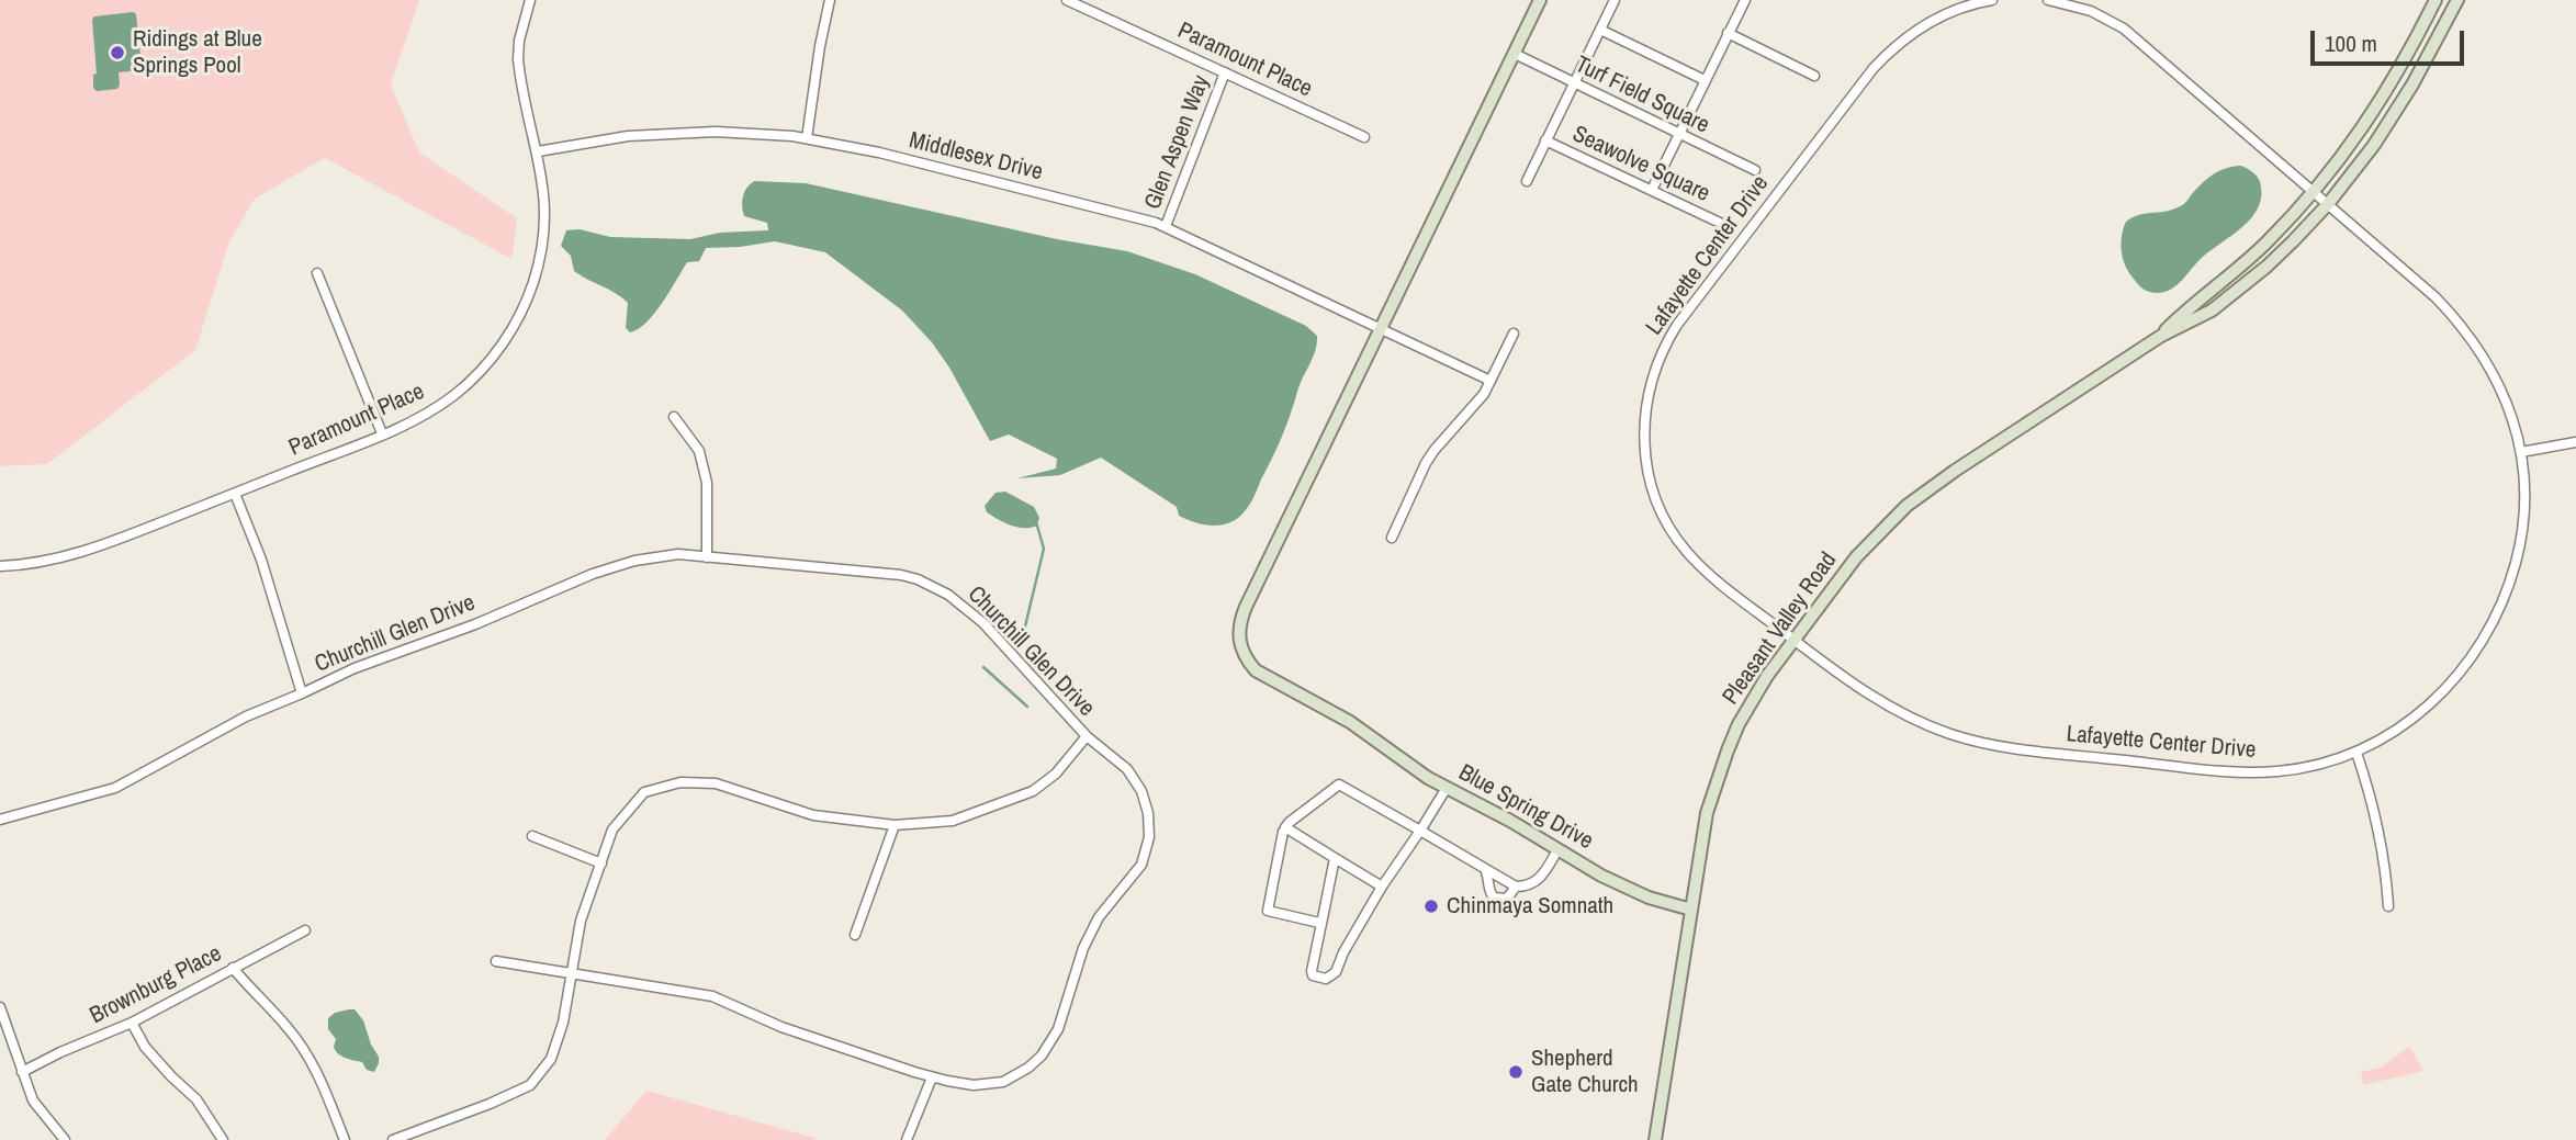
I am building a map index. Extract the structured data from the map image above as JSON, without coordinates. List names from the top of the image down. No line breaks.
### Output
{"streets":{"main road":["Pleasant Valley Road","Blue Spring Drive"],"street":["Paramount Place","Turf Field Square","Glen Aspen Way","Middlesex Drive","Seawolve Square","Lafayette Center Drive","Churchill Glen Drive","Brownburg Place"]},"crossings":[["Paramount Place","Glen Aspen Way"],["Paramount Place","Middlesex Drive"],["Glen Aspen Way","Middlesex Drive"],["Middlesex Drive","Blue Spring Drive"],["Lafayette Center Drive","Pleasant Valley Road"],["Pleasant Valley Road","Blue Spring Drive"]],"places":["Ridings at Blue Springs Pool","Chinmaya Somnath","Shepherd Gate Church"],"scale_bar":"100 m"}
